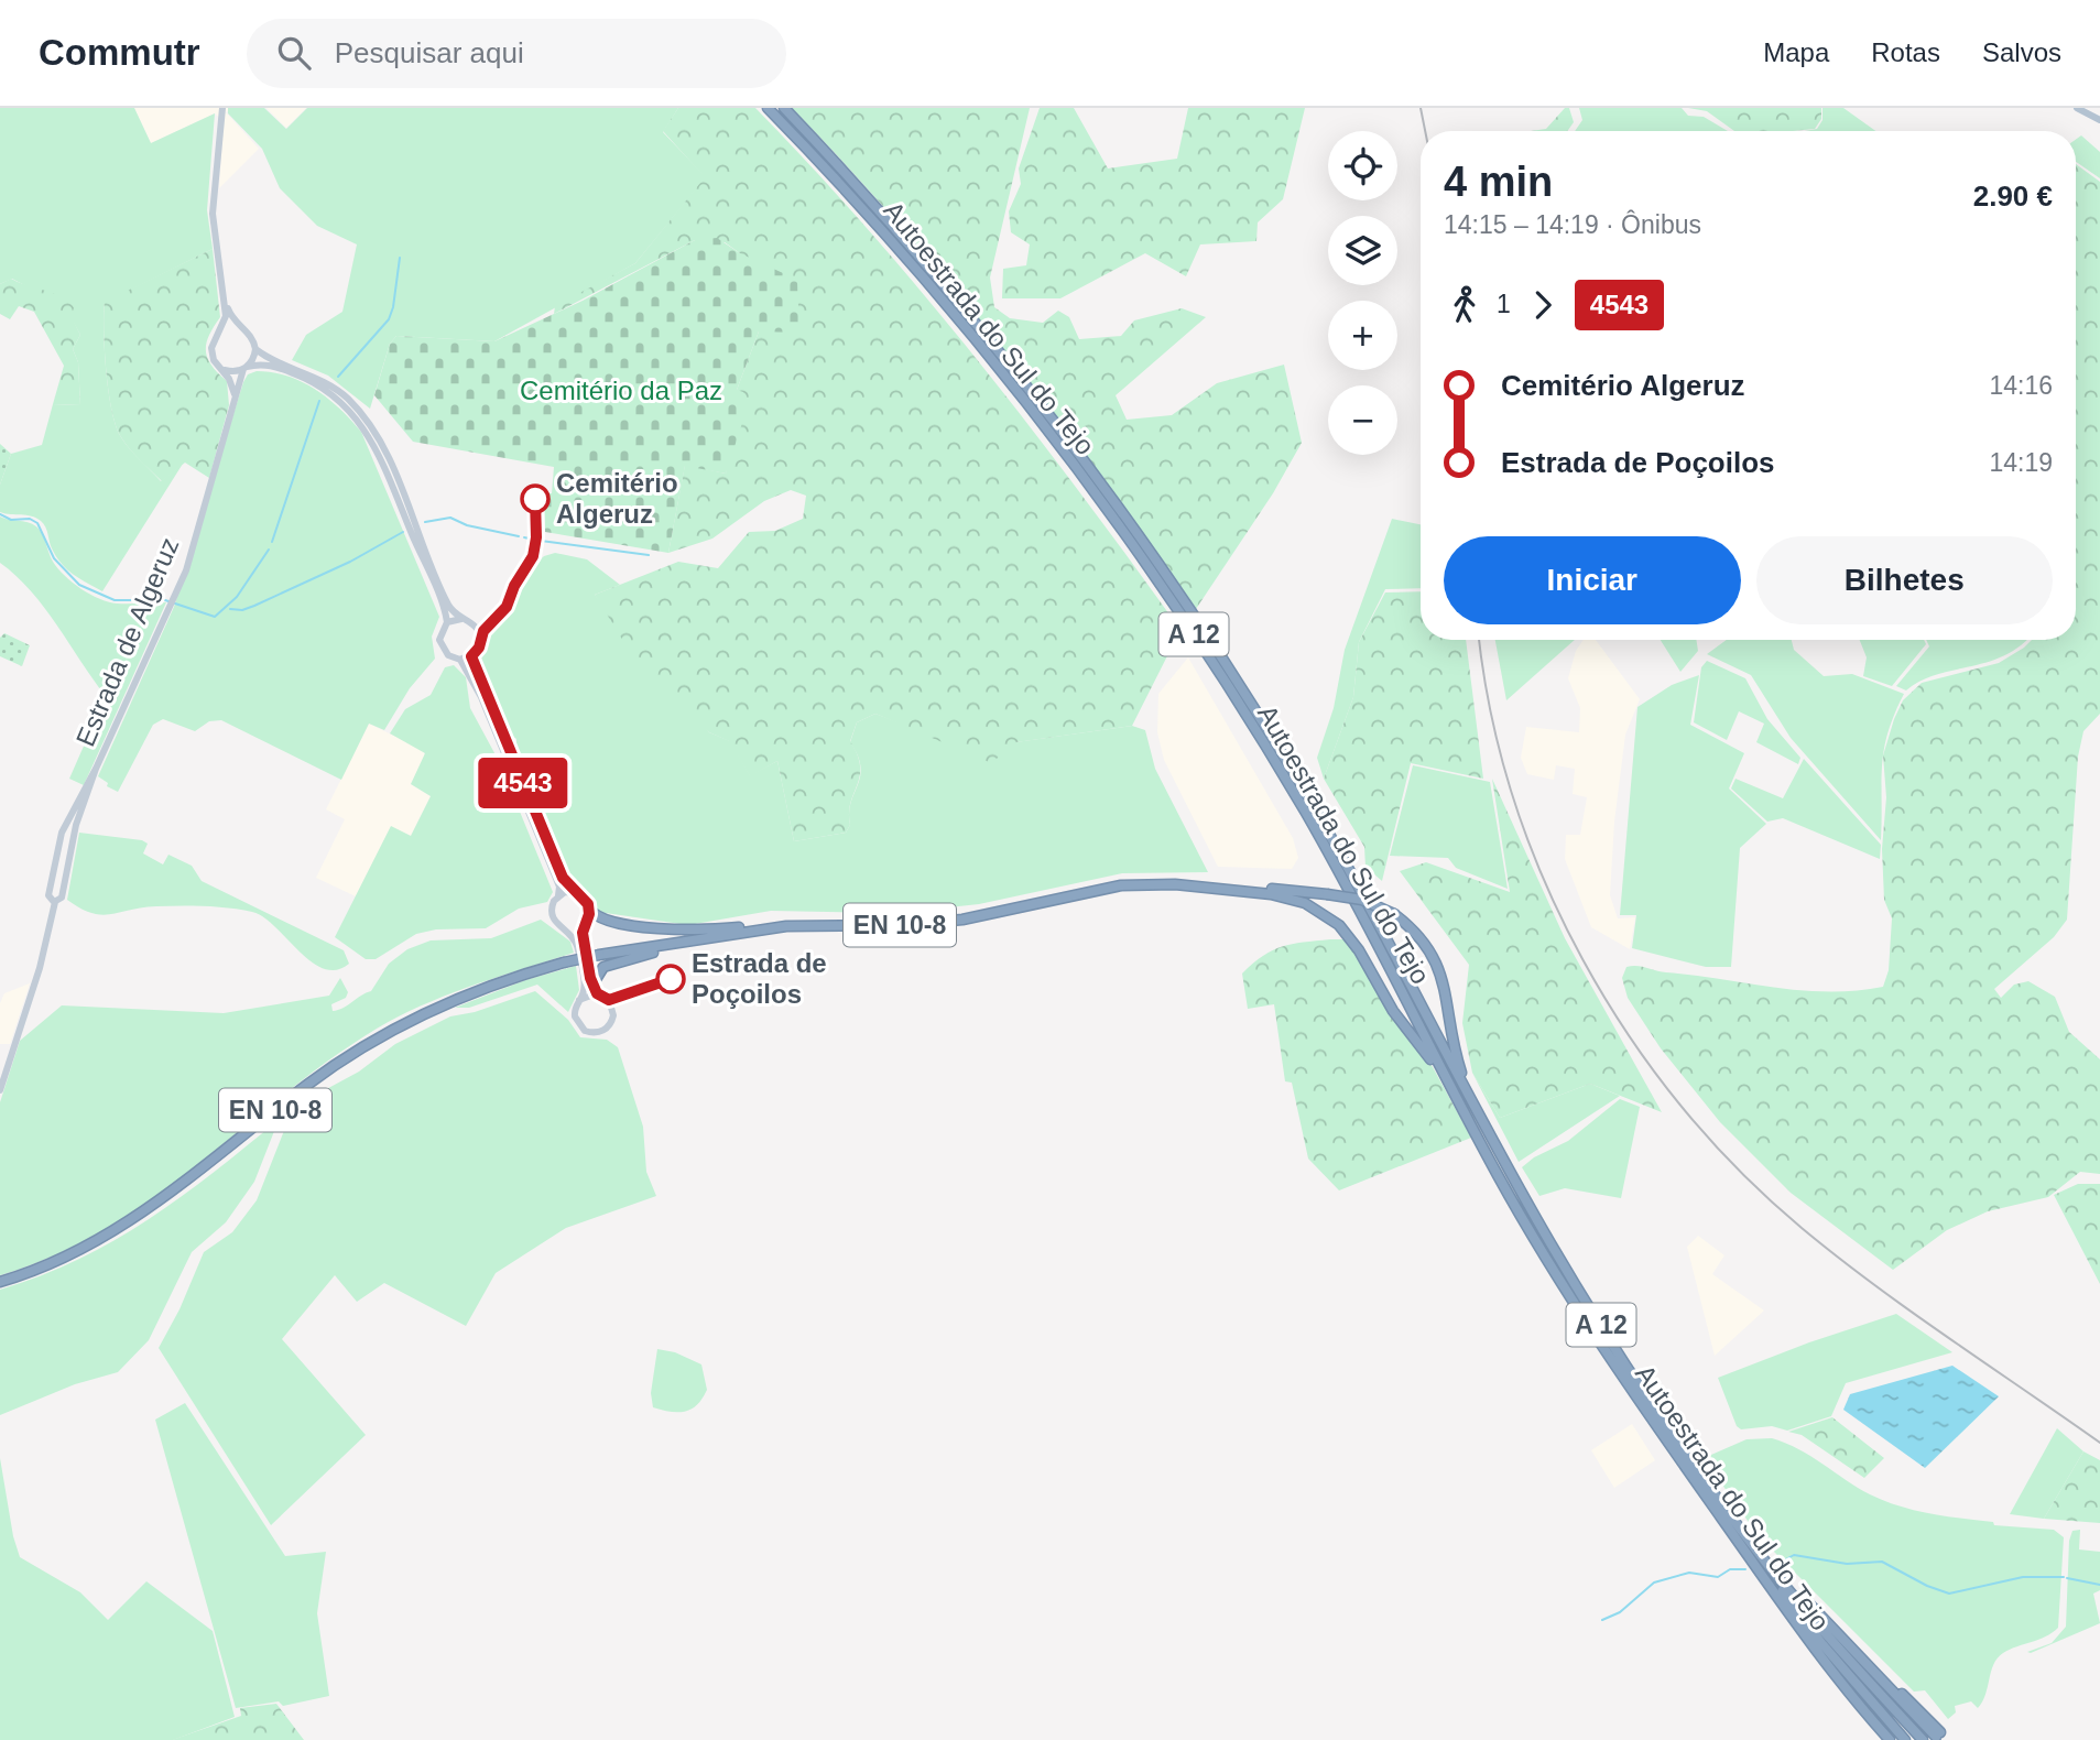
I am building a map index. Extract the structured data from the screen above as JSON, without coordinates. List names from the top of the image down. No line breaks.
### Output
{"streets":{"highway":["Autoestrada do Sul do Tejo","A 12","EN 10-8"],"main road":["Estrada de Algeruz"]},"parks":["Cemitério da Paz"],"places":["Cemitério Algeruz","Estrada de Poçoilos"],"lines":["bus line 4543"],"page":{"header":"Commutr","search":"Pesquisar aqui","nav":["Mapa","Rotas","Salvos"],"on_map":"4543","map_buttons":["+","−"],"heading":["4 min","14:15 – 14:19 · Ônibus","2.90 €"],"legs":["1","4543"],"list":[{"name":"Cemitério Algeruz","value":"14:16"},{"name":"Estrada de Poçoilos","value":"14:19"}],"buttons":["Iniciar","Bilhetes"]}}
